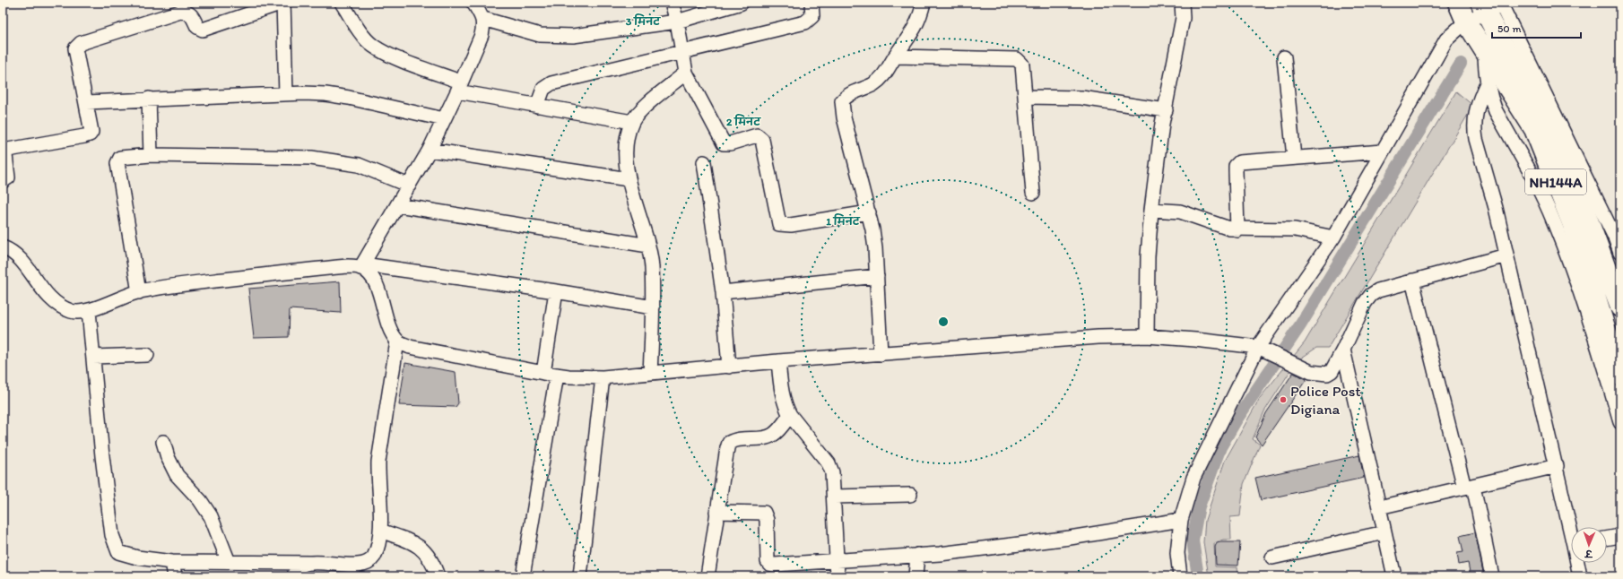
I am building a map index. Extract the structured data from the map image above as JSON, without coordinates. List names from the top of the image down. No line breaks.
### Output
{"streets":{"highway":["NH144A"]},"places":["Police Post Digiana"],"scale_bar":"50 m","north":"bottom","rings":["3 मिनट","2 मिनट","1 मिनट"]}
